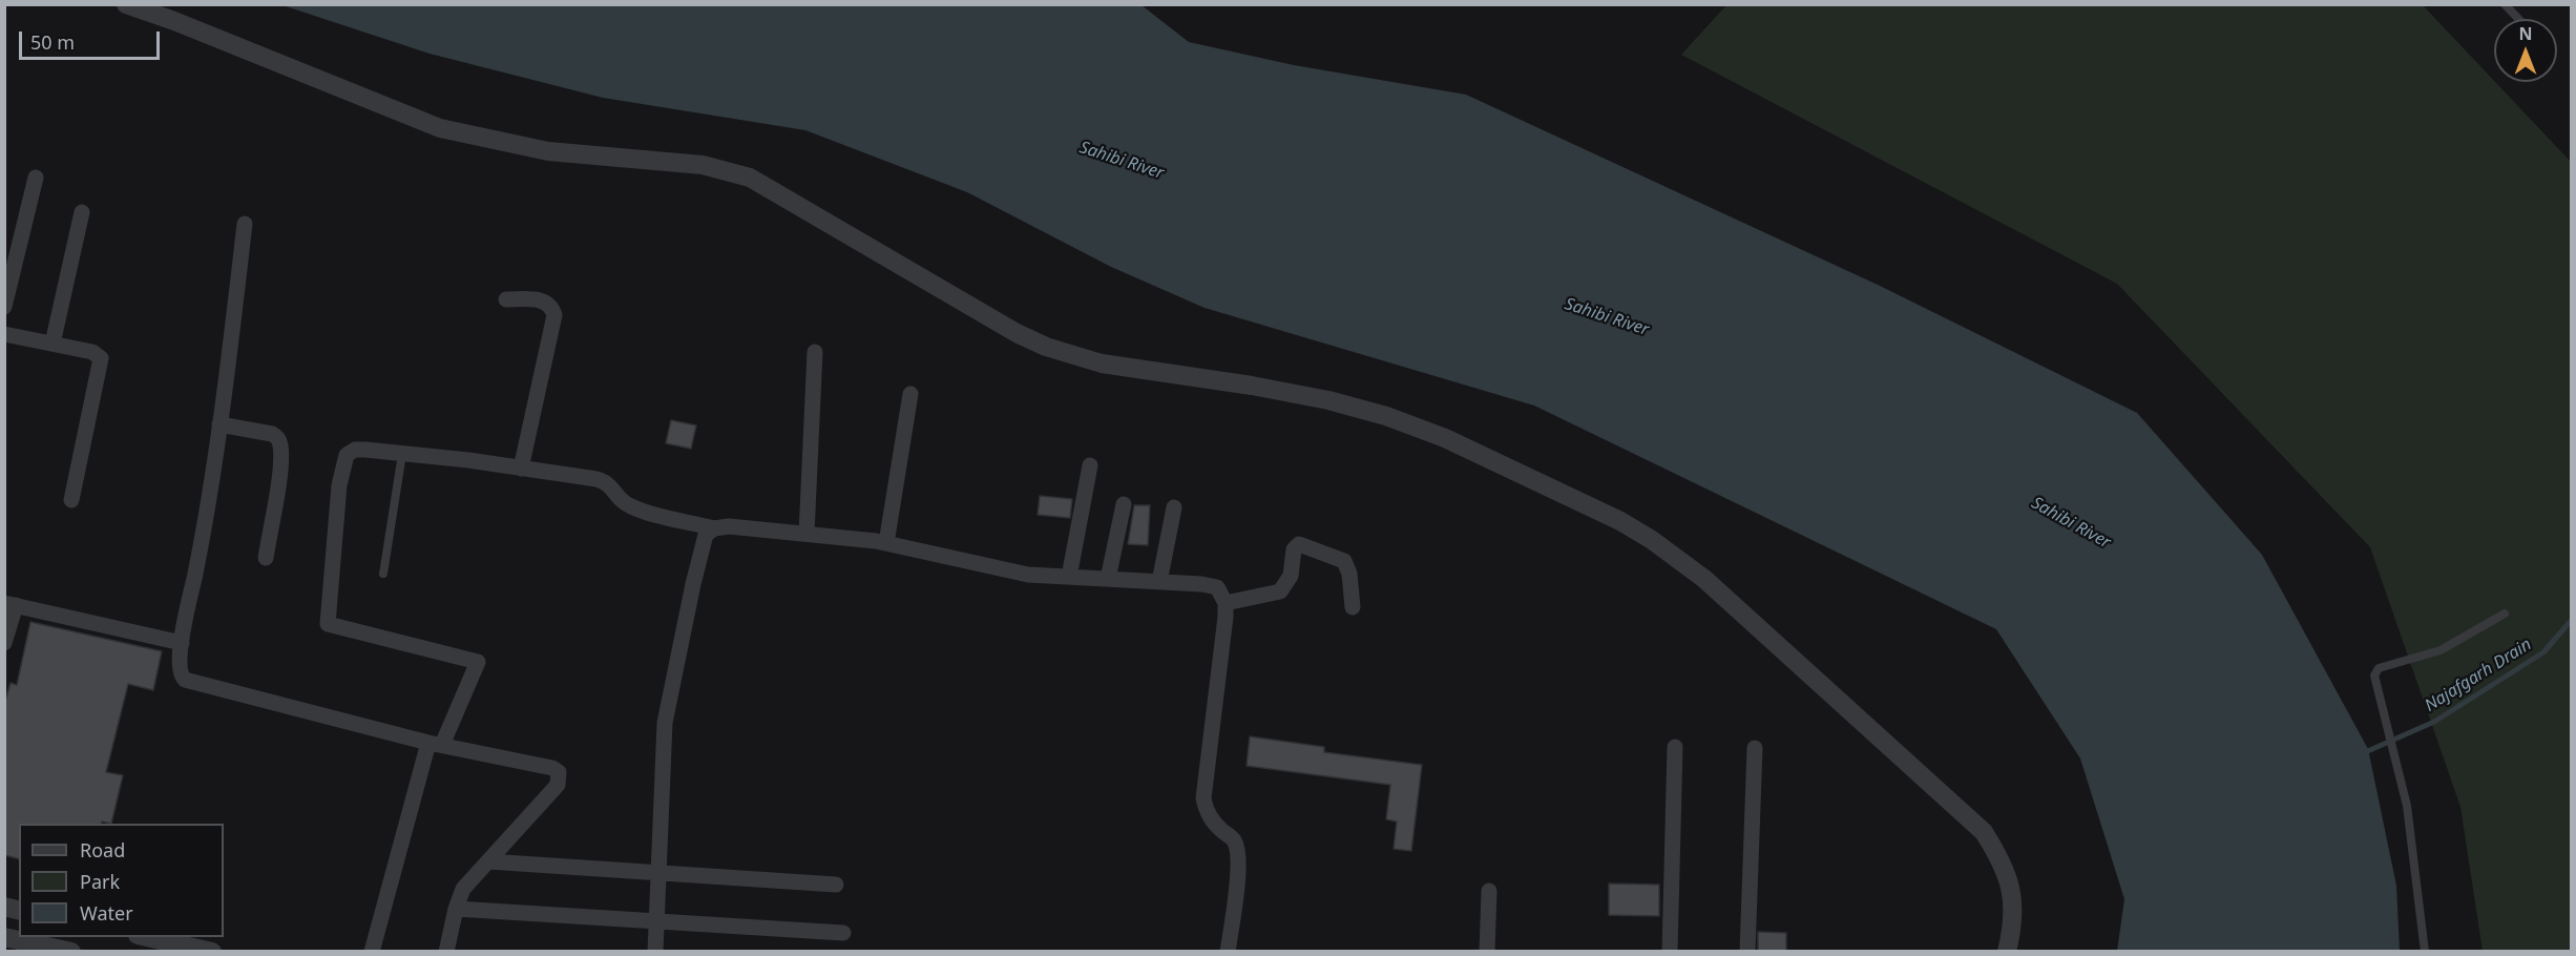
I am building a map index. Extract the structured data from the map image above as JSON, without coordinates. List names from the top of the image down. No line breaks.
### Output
{"water":["Sahibi River","Najafgarh Drain"],"legend":["Road","Park","Water"],"scale_bar":"50 m","north":"top"}
